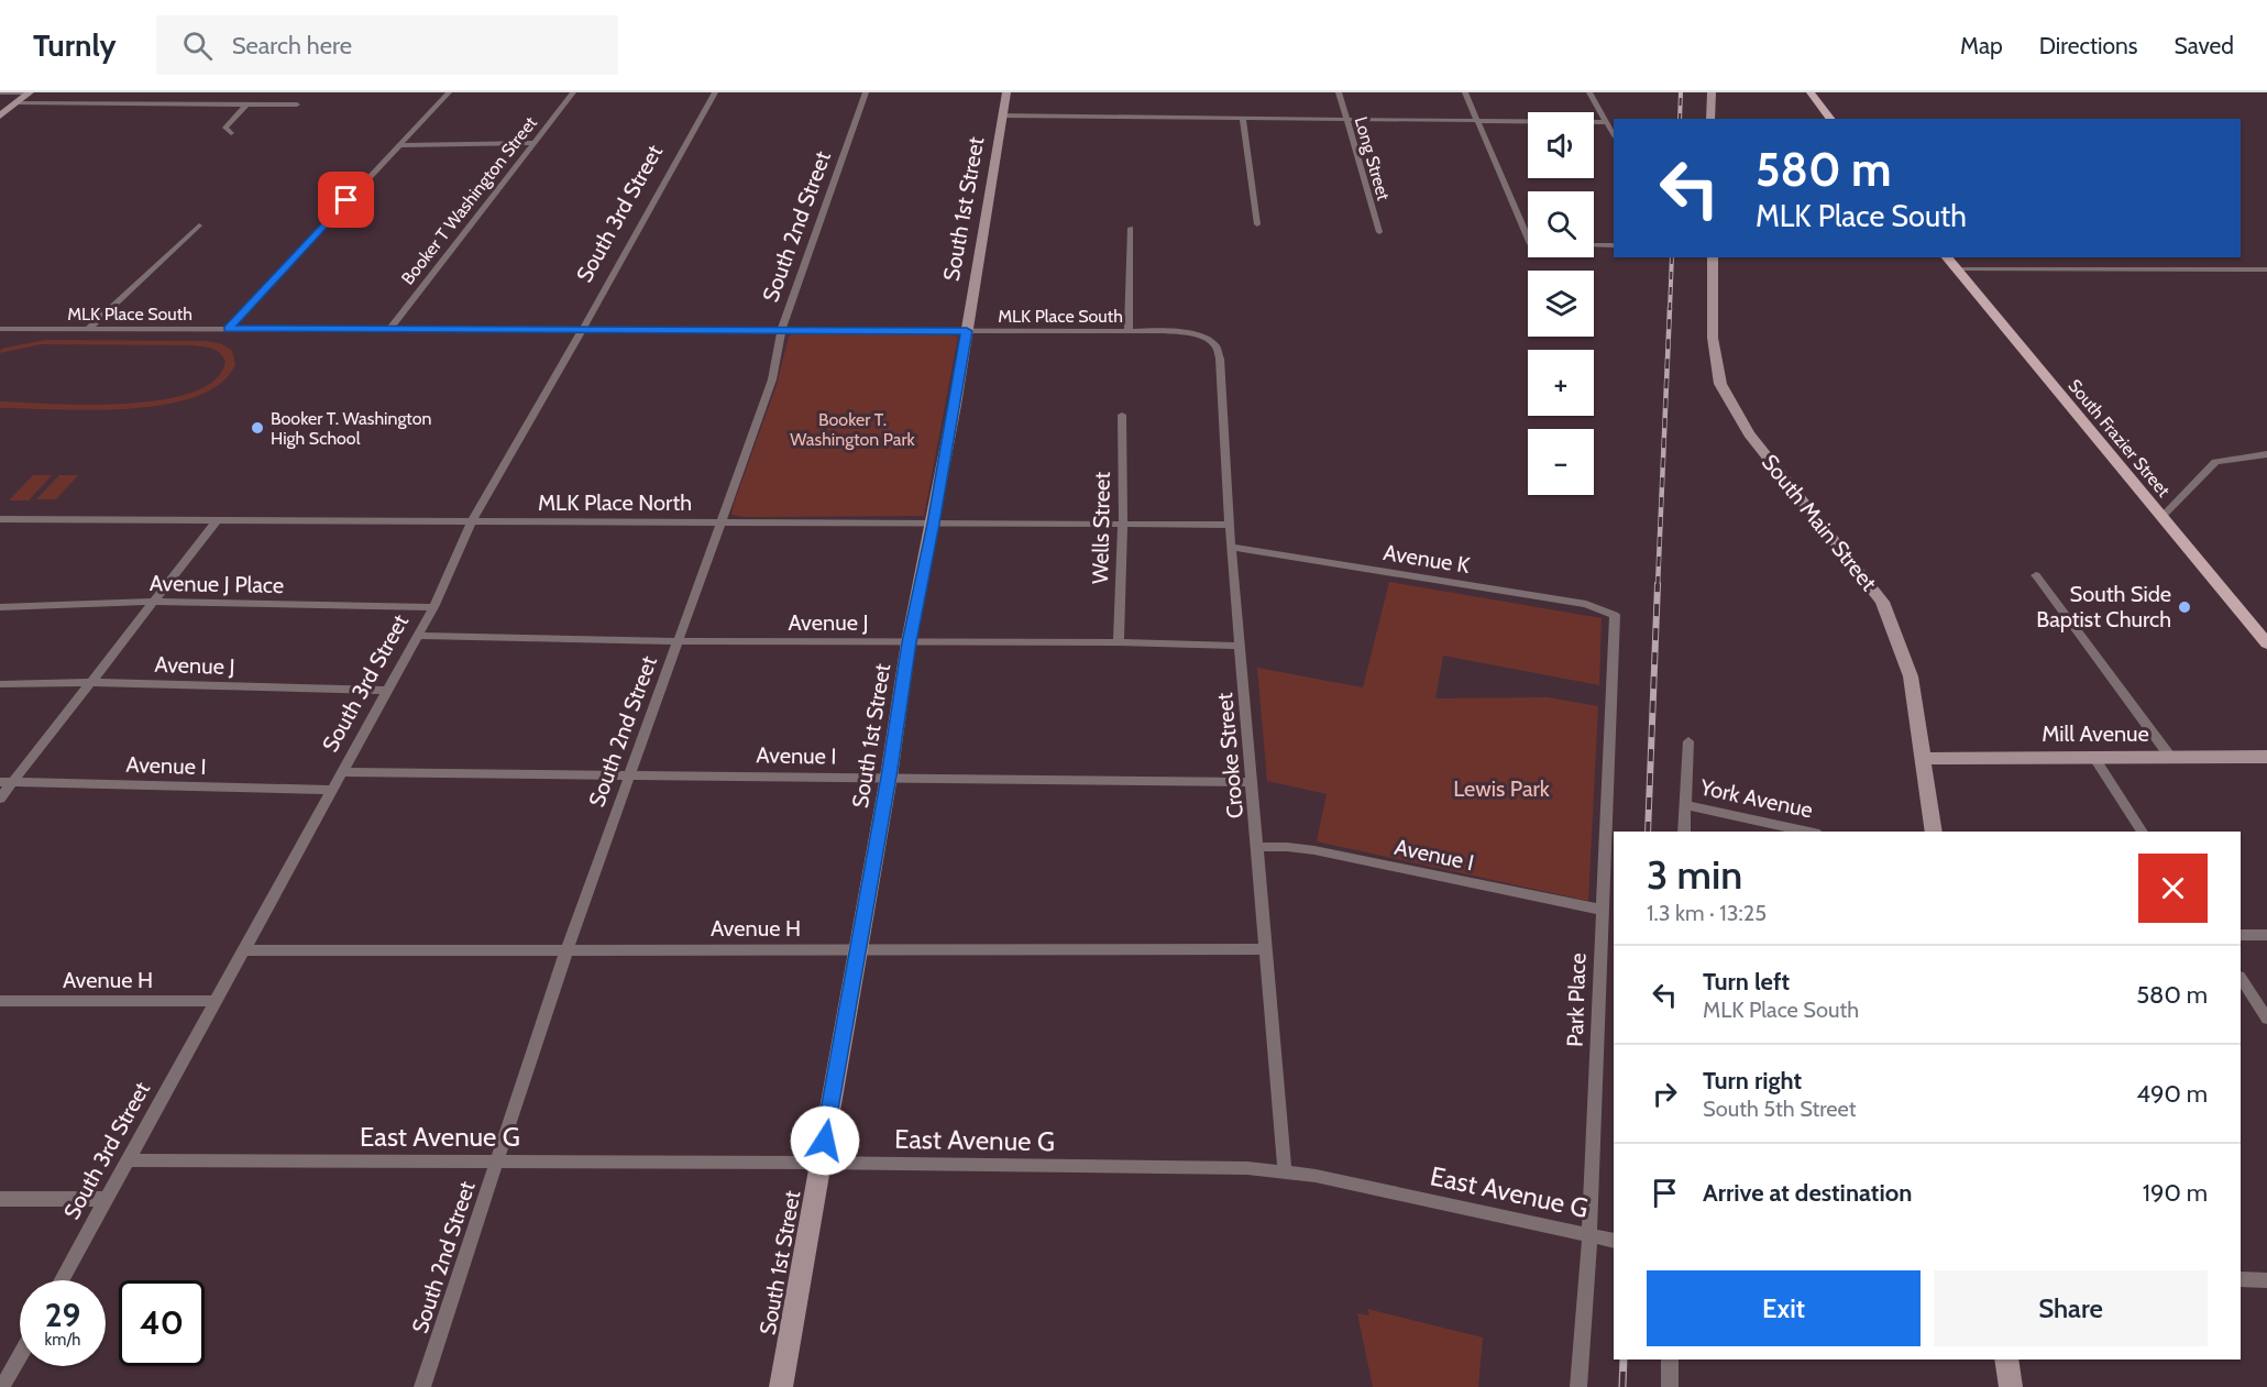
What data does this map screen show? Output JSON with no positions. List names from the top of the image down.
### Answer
{
  "streets": {
    "main road": ["South Frazier Street"],
    "street": [
      "Long Street",
      "Booker T Washington Street",
      "South 1st Street",
      "South 3rd Street",
      "South 2nd Street",
      "MLK Place South",
      "MLK Place North",
      "South Main Street",
      "Wells Street",
      "Avenue K",
      "Avenue J Place",
      "Avenue J",
      "Mill Avenue",
      "Avenue I",
      "Crooke Street",
      "York Avenue",
      "Avenue H",
      "Park Place",
      "East Avenue G"
    ]
  },
  "crossings": [
    ["Booker T Washington Street", "MLK Place South"],
    ["South 1st Street", "MLK Place South"],
    ["South 1st Street", "MLK Place North"],
    ["South 1st Street", "Avenue J"],
    ["South 1st Street", "Avenue I"],
    ["South 1st Street", "Avenue H"],
    ["South 1st Street", "East Avenue G"],
    ["South 3rd Street", "MLK Place South"],
    ["South 3rd Street", "MLK Place North"],
    ["South 3rd Street", "Avenue J Place"],
    ["South 3rd Street", "Avenue J"],
    ["South 3rd Street", "Avenue I"],
    ["South 3rd Street", "Avenue H"],
    ["South 3rd Street", "East Avenue G"],
    ["South 2nd Street", "MLK Place South"],
    ["South 2nd Street", "MLK Place North"],
    ["South 2nd Street", "Avenue J"],
    ["South 2nd Street", "Avenue I"],
    ["South 2nd Street", "Avenue H"],
    ["South 2nd Street", "East Avenue G"],
    ["MLK Place South", "Crooke Street"],
    ["MLK Place North", "Wells Street"],
    ["MLK Place North", "Crooke Street"],
    ["South Main Street", "Mill Avenue"],
    ["Wells Street", "Avenue J"],
    ["Avenue K", "Crooke Street"],
    ["Avenue K", "Park Place"],
    ["Avenue J", "Crooke Street"],
    ["Avenue I", "Crooke Street"],
    ["Avenue I", "Park Place"],
    ["Crooke Street", "Avenue H"],
    ["Crooke Street", "East Avenue G"],
    ["Park Place", "East Avenue G"]
  ],
  "parks": ["Booker T. Washington Park", "Lewis Park"],
  "places": ["Booker T. Washington High School", "South Side Baptist Church"],
  "page": {
    "header": "Turnly",
    "search": "Search here",
    "nav": ["Map", "Directions", "Saved"],
    "map_buttons": ["+", "−"],
    "turn": ["580 m", "MLK Place South"],
    "heading": ["3 min", "1.3 km · 13:25"],
    "list": [
      {
        "name": "Turn left",
        "note": "MLK Place South",
        "value": "580 m"
      },
      {
        "name": "Turn right",
        "note": "South 5th Street",
        "value": "490 m"
      },
      {
        "name": "Arrive at destination",
        "value": "190 m"
      }
    ],
    "buttons": ["Exit", "Share"],
    "speed": "29 km/h",
    "limit": "40"
  }
}
